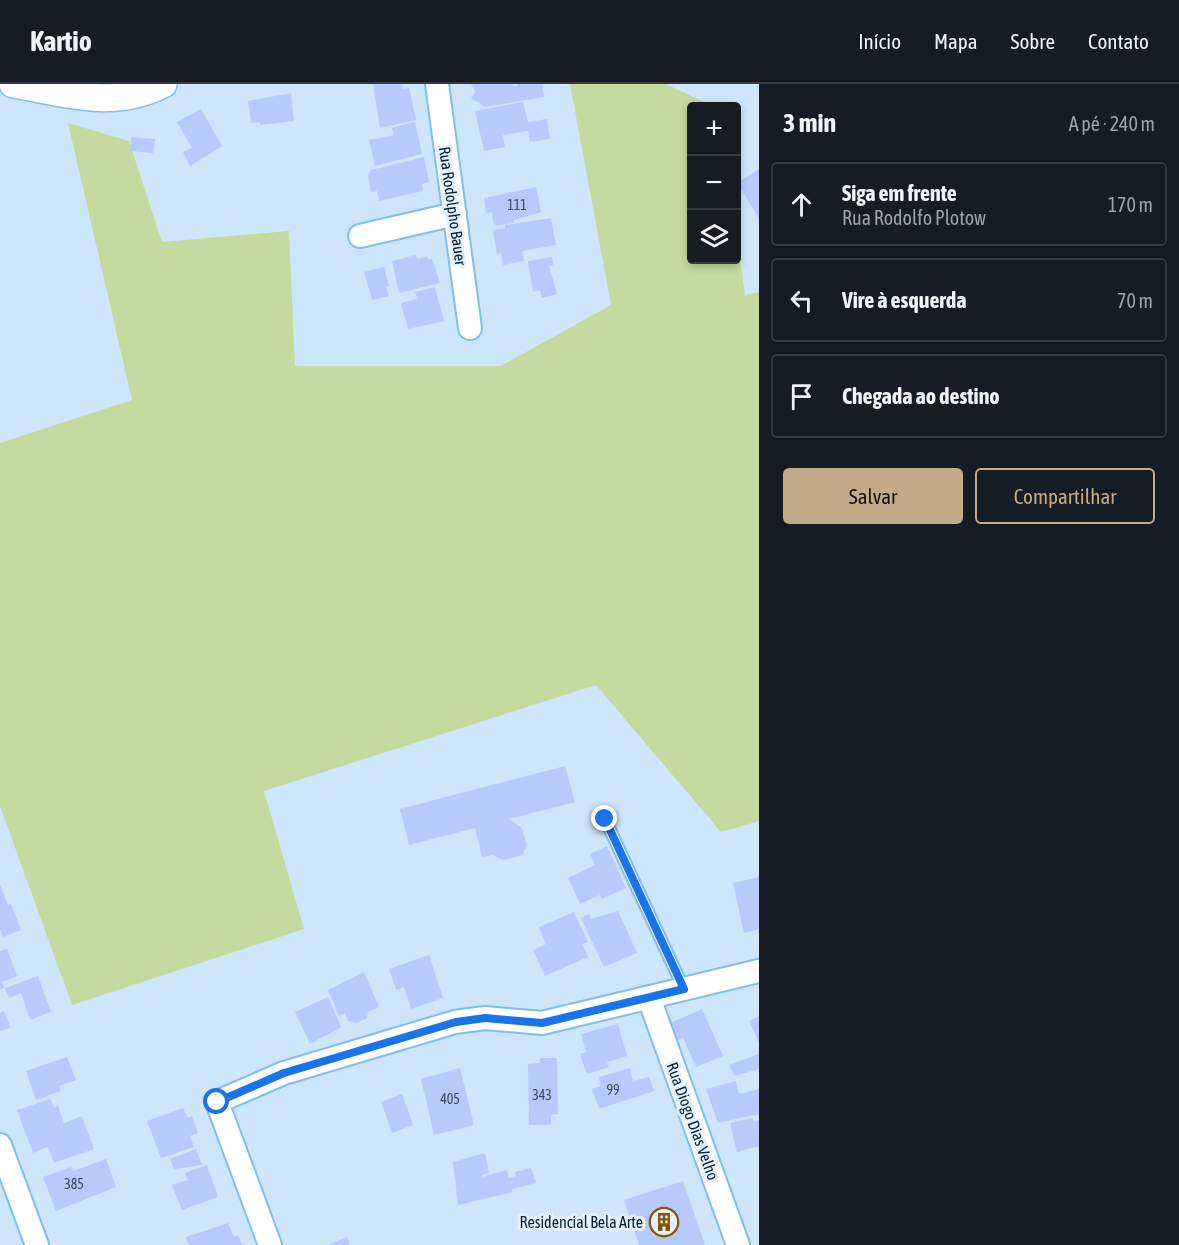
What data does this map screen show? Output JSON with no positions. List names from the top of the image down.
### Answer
{
  "streets": {
    "street": ["Rua Rodolpho Bauer", "Rua Diogo Dias Velho"]
  },
  "places": {
    "building": ["Residencial Bela Arte"]
  },
  "house_numbers": [
    "111",
    "99",
    "343",
    "405",
    "385"
  ],
  "page": {
    "header": "Kartio",
    "nav": [
      "Início",
      "Mapa",
      "Sobre",
      "Contato"
    ],
    "heading": ["3 min", "A pé · 240 m"],
    "map_buttons": ["+", "−"],
    "list": [
      ["Siga em frente", "Rua Rodolfo Plotow", "170 m"],
      ["Vire à esquerda", "70 m"],
      "Chegada ao destino"
    ],
    "buttons": ["Salvar", "Compartilhar"]
  }
}
